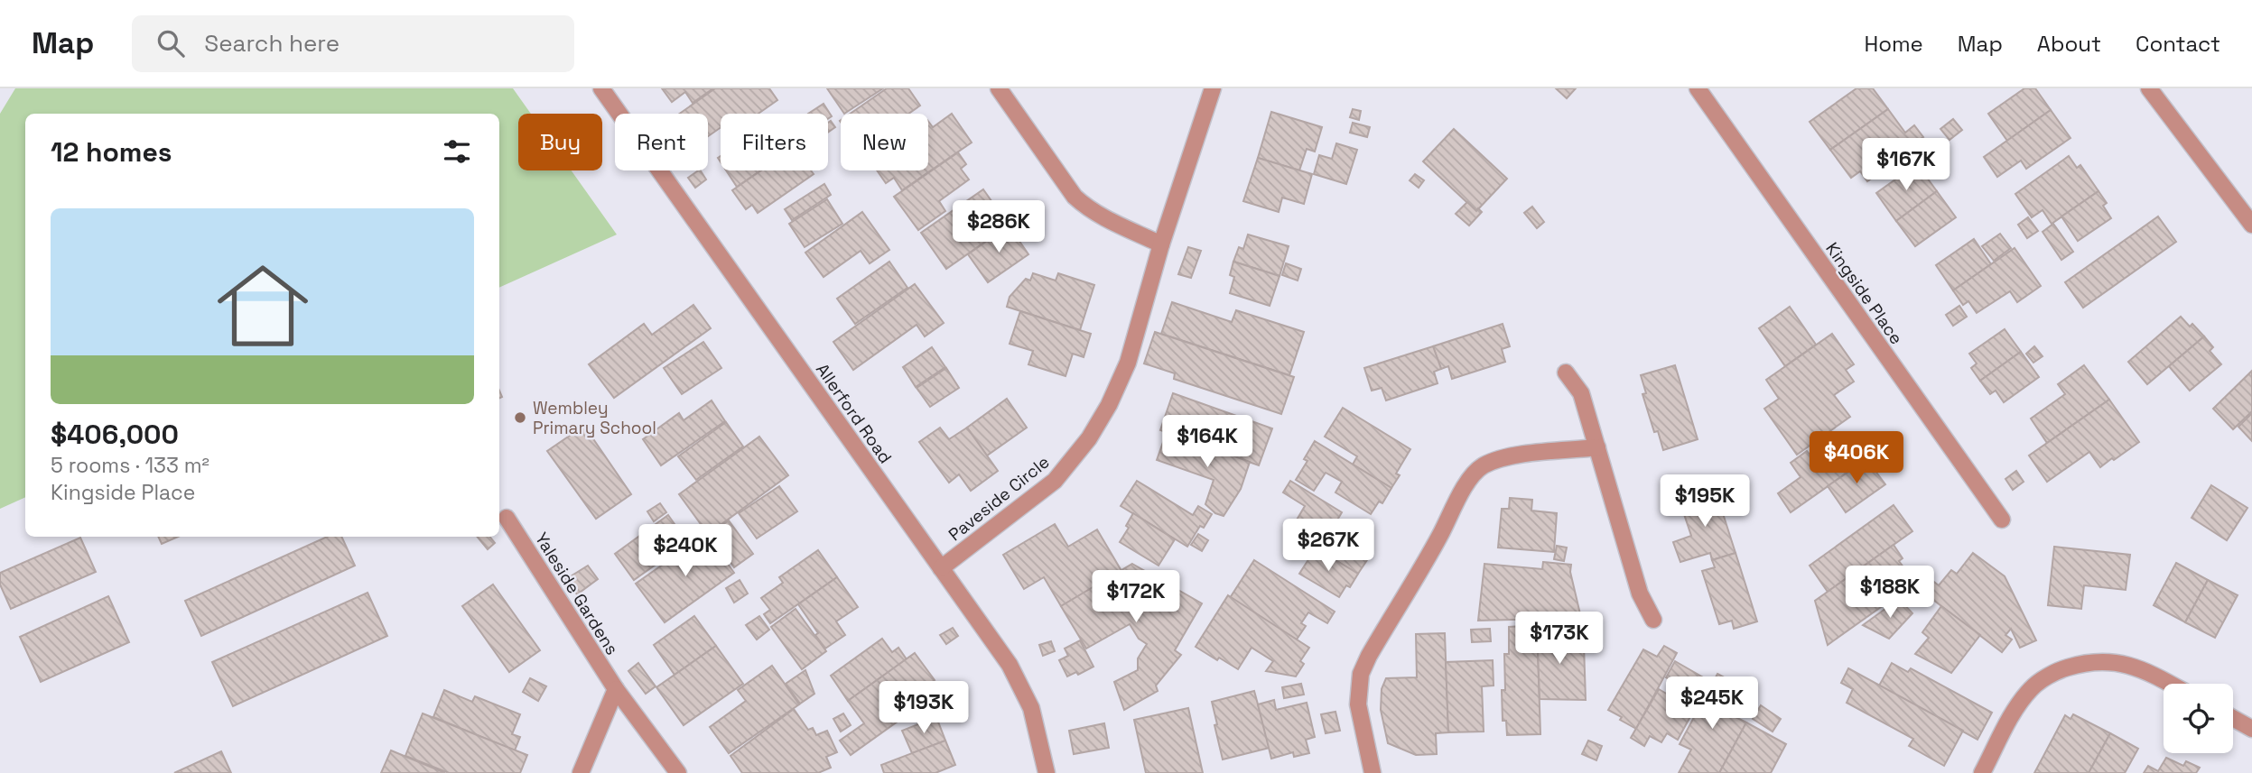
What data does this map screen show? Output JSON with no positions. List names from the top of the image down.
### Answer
{
  "streets": {
    "street": [
      "Kingside Place",
      "Allerford Road",
      "Paveside Circle",
      "Yaleside Gardens"
    ]
  },
  "crossings": [
    ["Allerford Road", "Paveside Circle"]
  ],
  "places": ["Wembley Primary School"],
  "page": {
    "header": "Map",
    "search": "Search here",
    "nav": [
      "Home",
      "Map",
      "About",
      "Contact"
    ],
    "chip": [
      "Buy",
      "Rent",
      "Filters",
      "New"
    ],
    "heading": "12 homes",
    "price": [
      "$167K",
      "$286K",
      "$164K",
      "$406K",
      "$195K",
      "$267K",
      "$240K",
      "$188K",
      "$172K",
      "$173K",
      "$245K",
      "$193K"
    ],
    "list": [
      {
        "name": "$406,000",
        "note": "5 rooms · 133 m² · Kingside Place"
      }
    ]
  }
}
